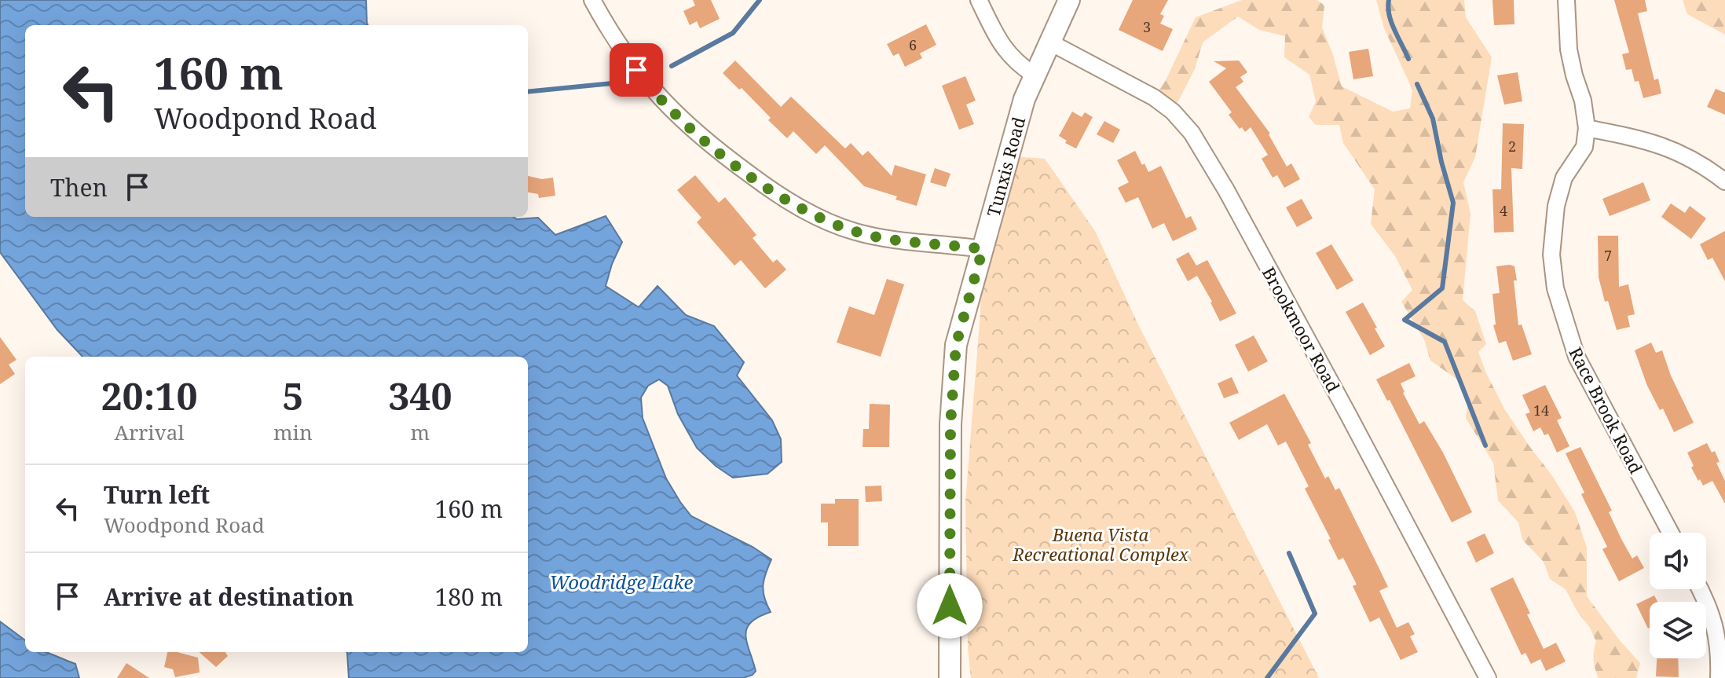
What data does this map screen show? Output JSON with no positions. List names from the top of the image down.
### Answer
{
  "streets": {
    "street": ["Tunxis Road", "Brookmoor Road", "Race Brook Road"]
  },
  "crossings": [
    ["Tunxis Road", "Brookmoor Road"]
  ],
  "water": ["Woodridge Lake"],
  "parks": ["Buena Vista Recreational Complex"],
  "house_numbers": [
    "3",
    "6",
    "2",
    "4",
    "7",
    "14"
  ],
  "page": {
    "turn": ["160 m", "Woodpond Road"],
    "then": "Then",
    "eta": [
      "20:10",
      "Arrival",
      "5",
      "min",
      "340",
      "m"
    ],
    "list": [
      {
        "name": "Turn left",
        "note": "Woodpond Road",
        "value": "160 m"
      },
      {
        "name": "Arrive at destination",
        "value": "180 m"
      }
    ]
  }
}
